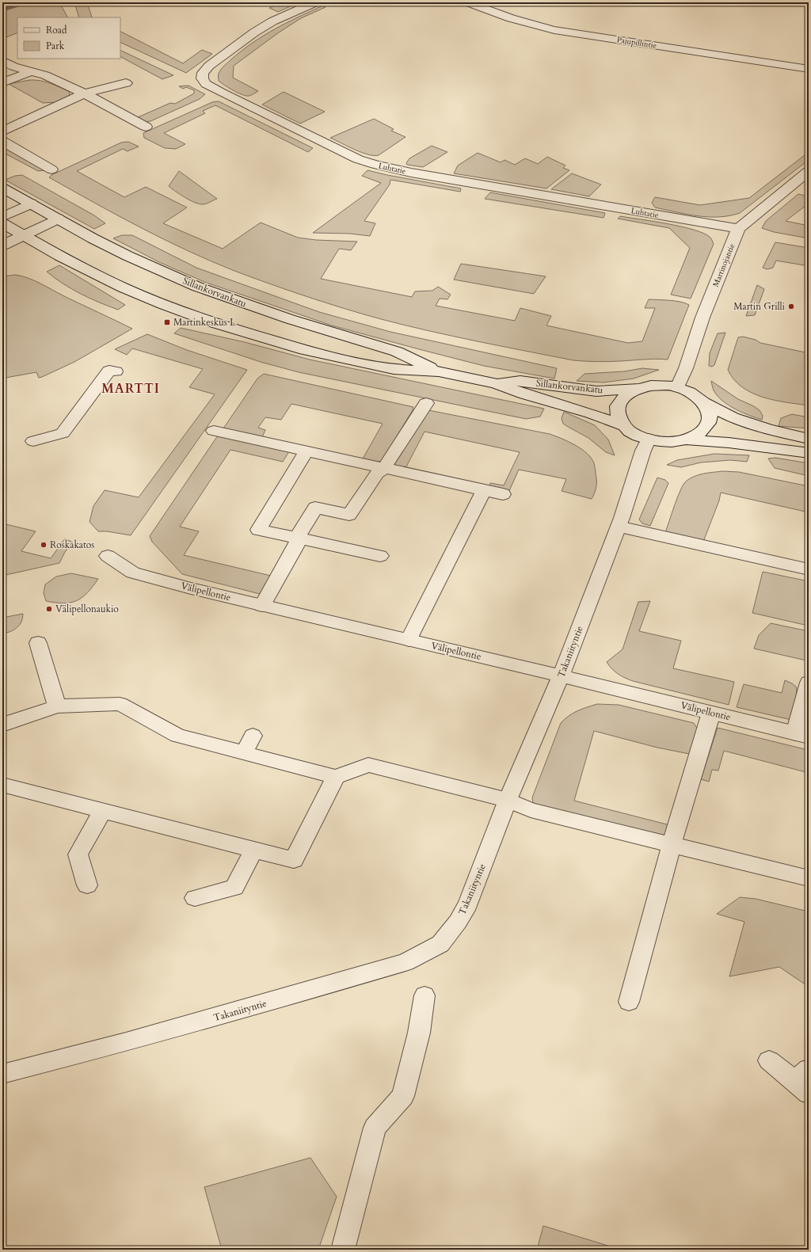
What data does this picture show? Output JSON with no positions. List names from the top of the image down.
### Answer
{
  "streets": {
    "street": [
      "Pajupillintie",
      "Luhtatie",
      "Martinojantie",
      "Sillankorvankatu",
      "Välipellontie",
      "Takaniityntie"
    ]
  },
  "crossings": [
    ["Luhtatie", "Martinojantie"],
    ["Martinojantie", "Sillankorvankatu"],
    ["Martinojantie", "Takaniityntie"],
    ["Sillankorvankatu", "Takaniityntie"],
    ["Välipellontie", "Takaniityntie"]
  ],
  "districts": ["MARTTI"],
  "places": {
    "other": ["Martin Grilli", "Roskakatos", "Välipellonaukio"],
    "transit": ["Martinkeskus L"]
  },
  "legend": ["Road", "Park"]
}
